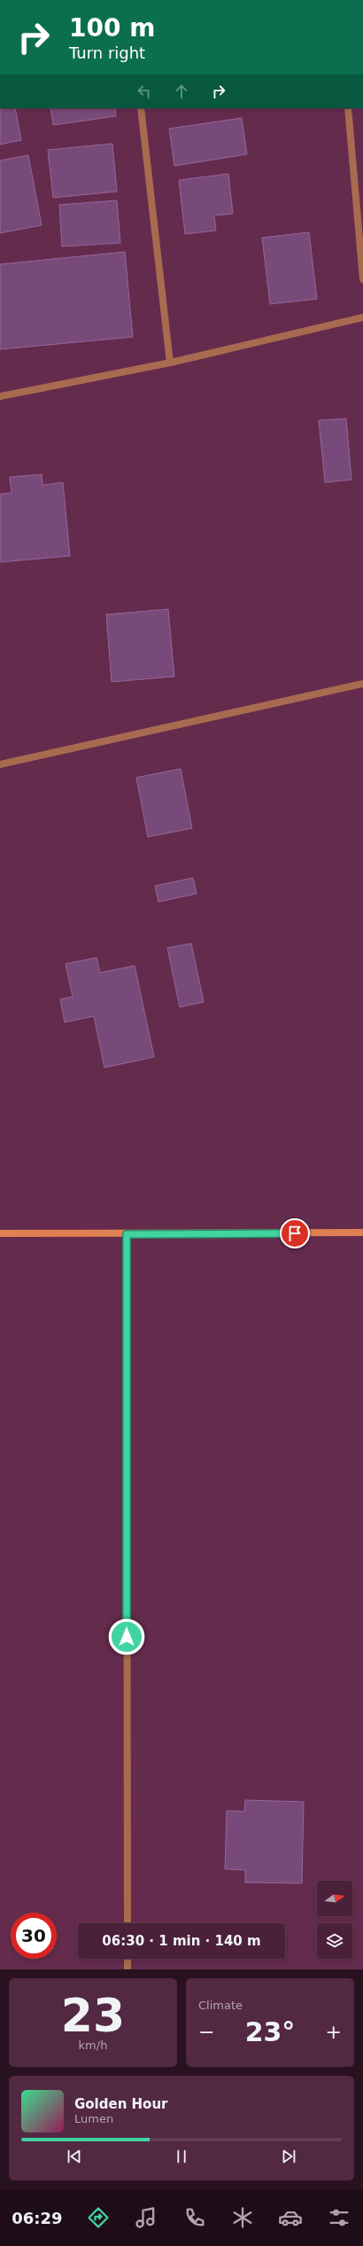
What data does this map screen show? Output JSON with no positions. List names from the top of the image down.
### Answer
{
  "north": "right",
  "page": {
    "turn": ["100 m", "Turn right"],
    "limit": "30",
    "trip": "06:30 · 1 min · 140 m",
    "tile": [
      ["23", "km/h"],
      "Climate"
    ],
    "heat": ["−", "23°", "+"],
    "song": ["Golden Hour", "Lumen"],
    "tabs": "06:29"
  }
}
